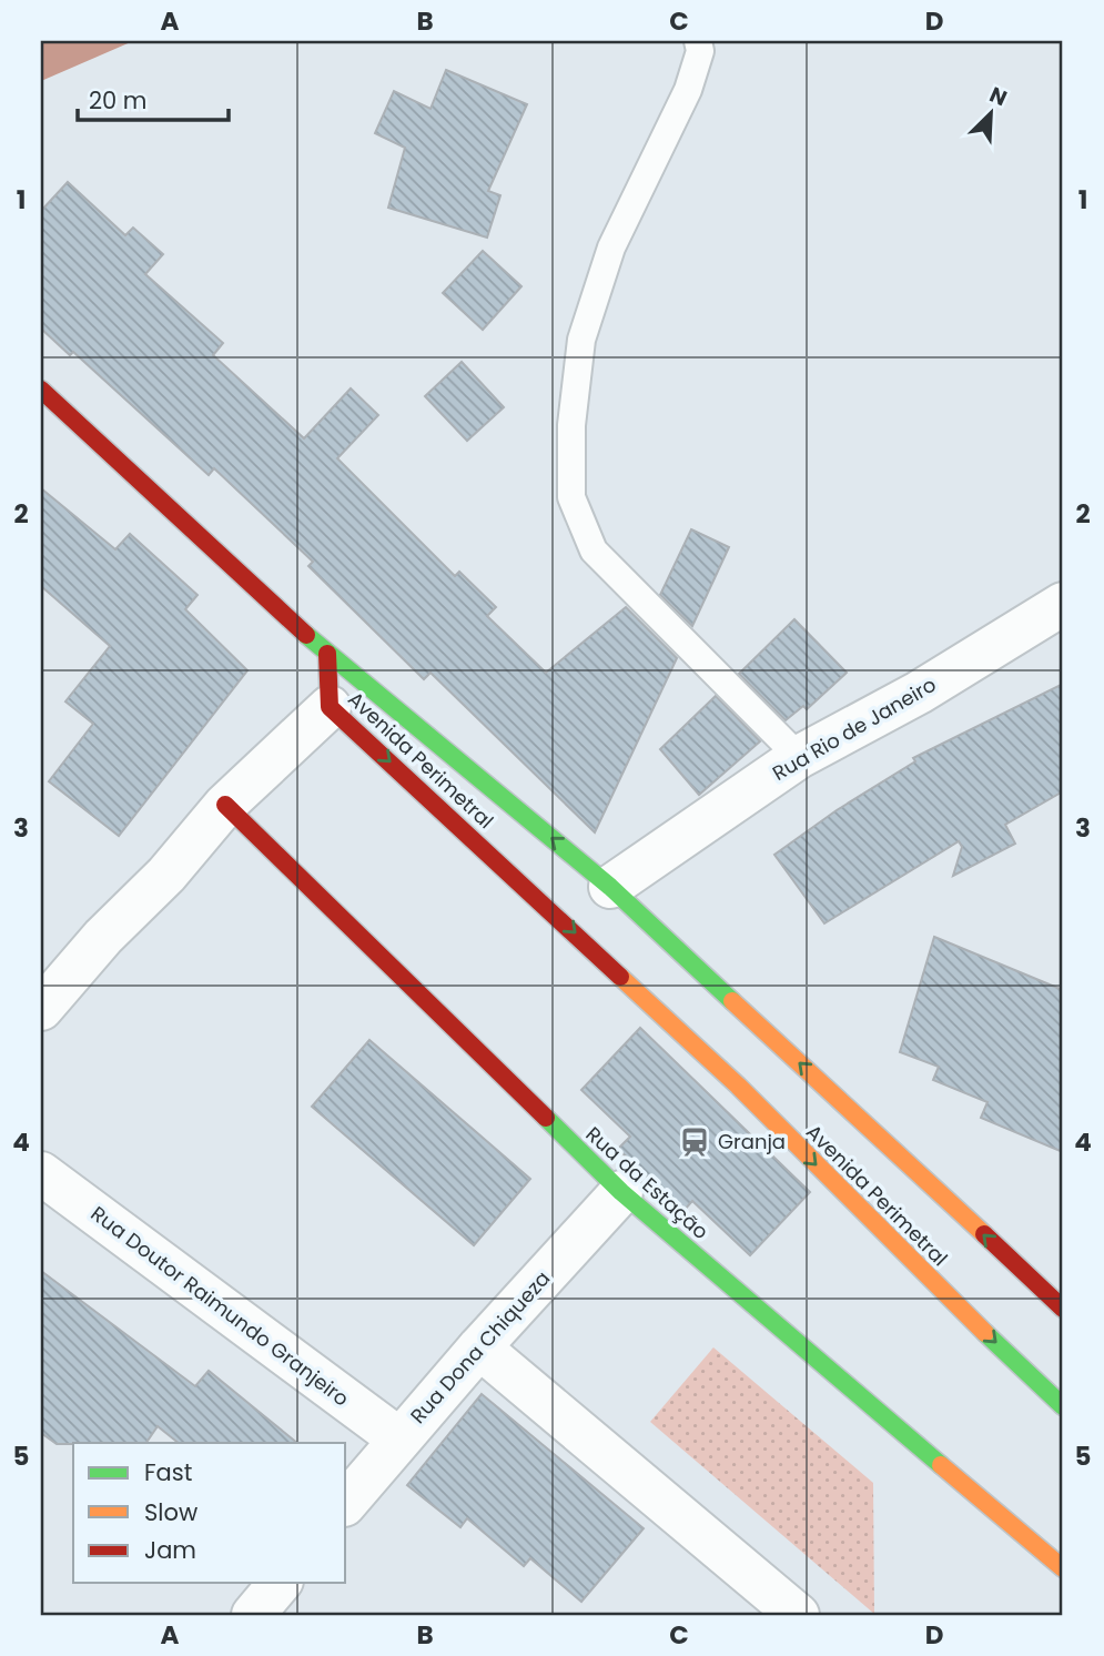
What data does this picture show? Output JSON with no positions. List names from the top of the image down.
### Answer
{
  "streets": {
    "street": [
      "Rua Rio de Janeiro",
      "Avenida Perimetral",
      "Rua da Estação",
      "Rua Doutor Raimundo Granjeiro",
      "Rua Dona Chiqueza"
    ]
  },
  "crossings": [
    ["Rua Rio de Janeiro", "Avenida Perimetral"],
    ["Rua da Estação", "Rua Dona Chiqueza"],
    ["Rua Doutor Raimundo Granjeiro", "Rua Dona Chiqueza"]
  ],
  "places": {
    "station": ["Granja"]
  },
  "legend": ["Fast", "Slow", "Jam"],
  "scale_bar": "20 m",
  "north": "top right",
  "grid": {
    "columns": [
      "A",
      "B",
      "C",
      "D"
    ],
    "rows": [
      "1",
      "2",
      "3",
      "4",
      "5"
    ]
  }
}
